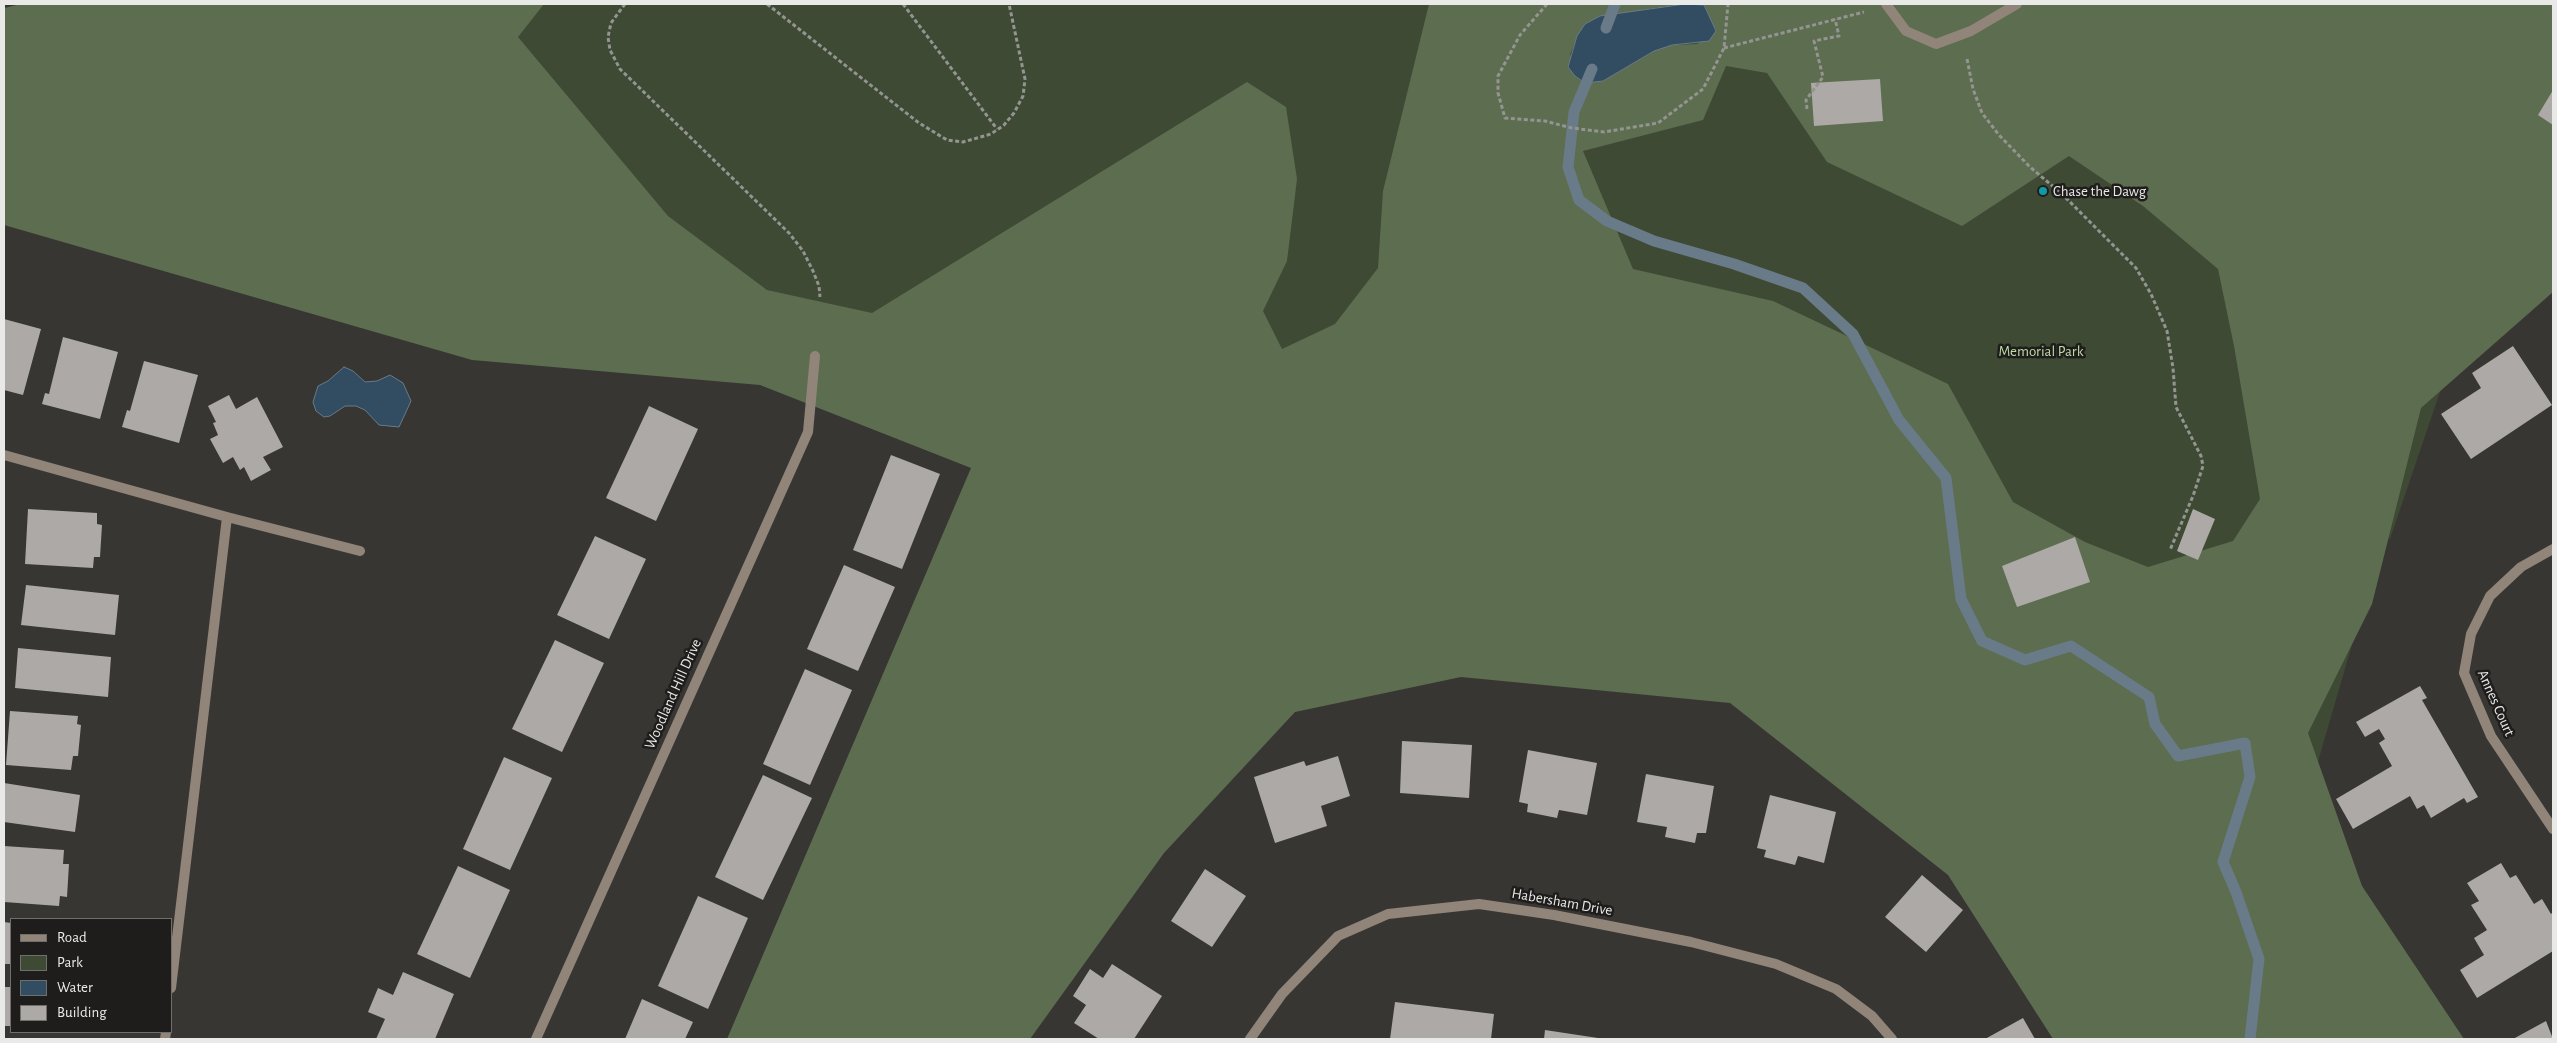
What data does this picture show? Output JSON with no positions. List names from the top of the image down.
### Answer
{
  "streets": {
    "street": ["Woodland Hill Drive", "Annes Court", "Habersham Drive"]
  },
  "parks": ["Memorial Park"],
  "places": ["Chase the Dawg"],
  "legend": [
    "Road",
    "Park",
    "Water",
    "Building"
  ]
}
